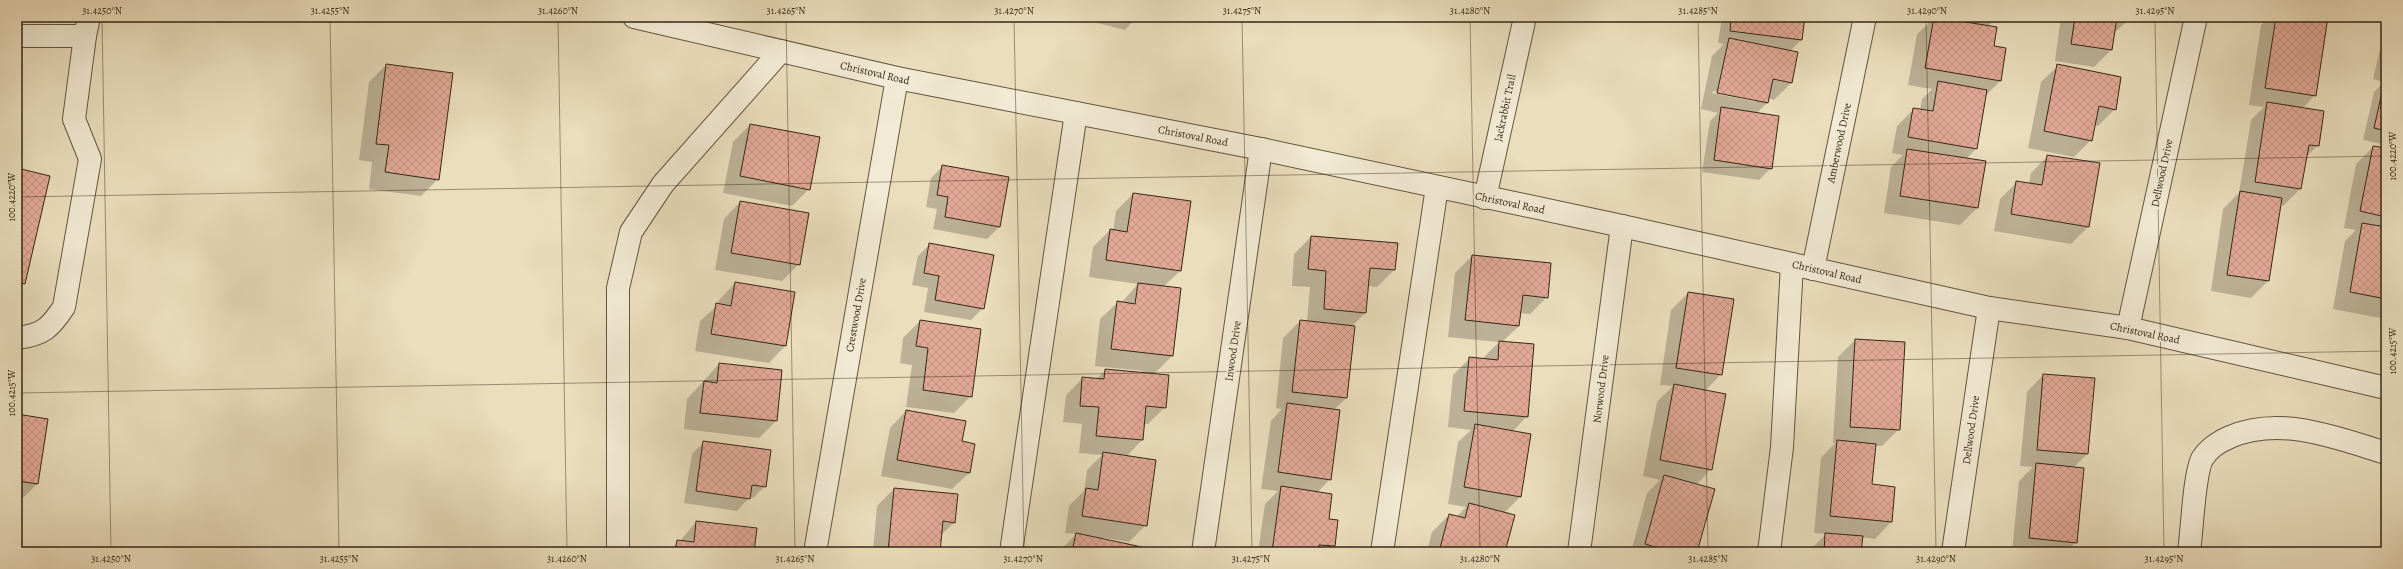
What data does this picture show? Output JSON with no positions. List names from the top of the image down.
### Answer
{
  "streets": {
    "street": [
      "Christoval Road",
      "Jackrabbit Trail",
      "Amberwood Drive",
      "Dellwood Drive",
      "Crestwood Drive",
      "Inwood Drive",
      "Norwood Drive"
    ]
  },
  "crossings": [
    ["Christoval Road", "Jackrabbit Trail"],
    ["Christoval Road", "Amberwood Drive"],
    ["Christoval Road", "Dellwood Drive"],
    ["Christoval Road", "Crestwood Drive"],
    ["Christoval Road", "Inwood Drive"],
    ["Christoval Road", "Norwood Drive"]
  ],
  "coordinates": [
    "31.4250°N",
    "31.4255°N",
    "31.4260°N",
    "31.4265°N",
    "31.4270°N",
    "31.4275°N",
    "31.4280°N",
    "31.4285°N",
    "31.4290°N",
    "31.4295°N",
    "100.4220°W",
    "100.4215°W"
  ]
}
